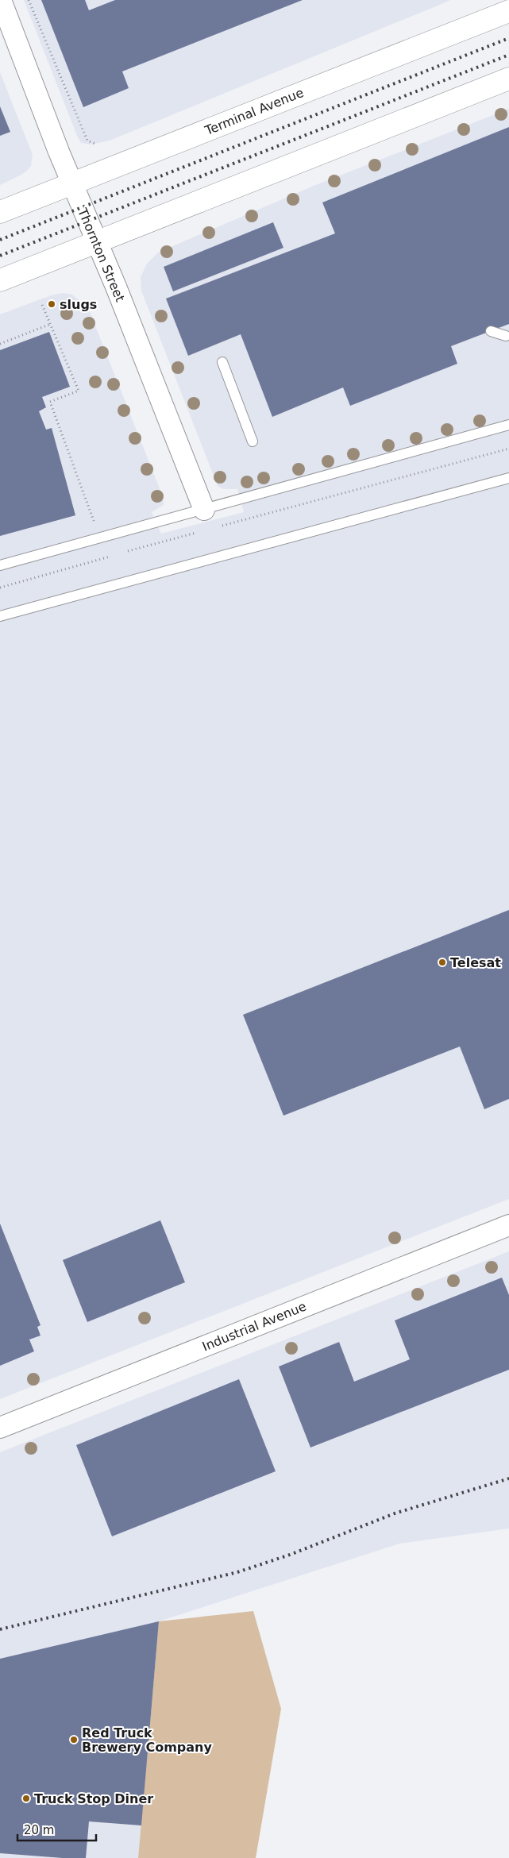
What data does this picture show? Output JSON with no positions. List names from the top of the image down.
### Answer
{
  "streets": {
    "main road": ["Terminal Avenue"],
    "street": ["Thornton Street", "Industrial Avenue"]
  },
  "crossings": [
    ["Terminal Avenue", "Thornton Street"]
  ],
  "places": [
    "slugs",
    "Telesat",
    "Red Truck Brewery Company",
    "Truck Stop Diner"
  ],
  "scale_bar": "20 m"
}
